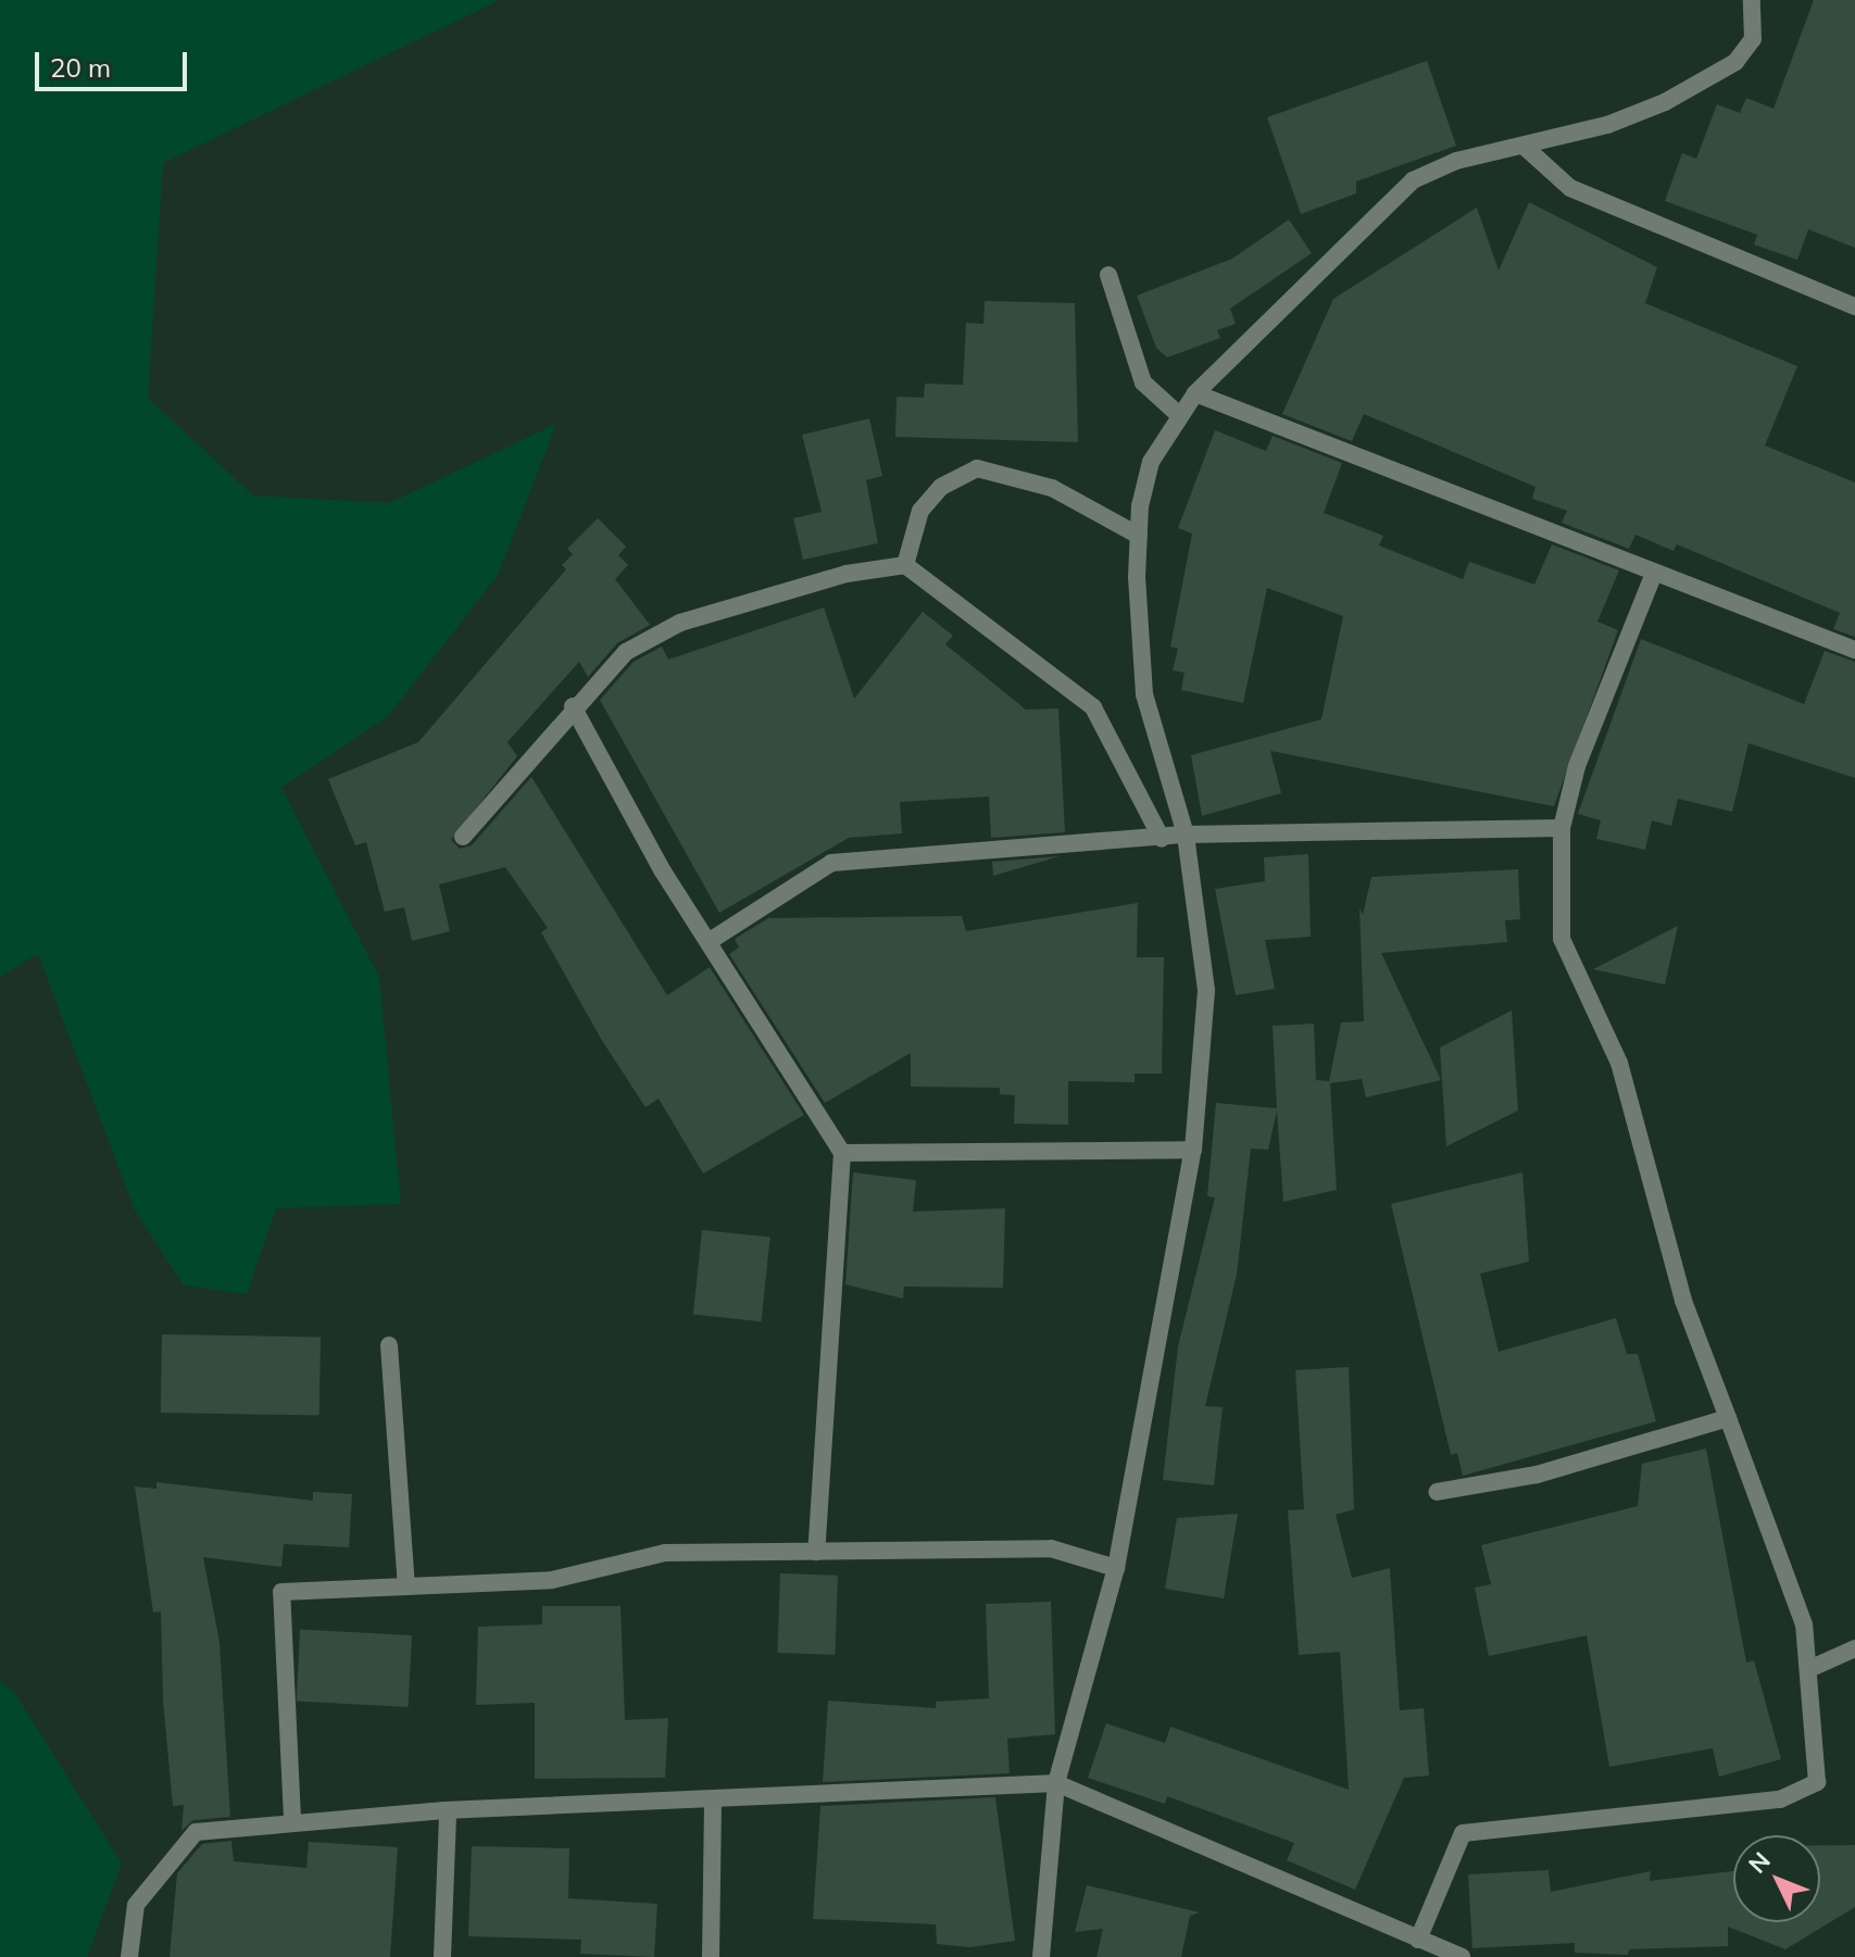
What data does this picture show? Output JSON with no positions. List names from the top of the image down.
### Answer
{
  "scale_bar": "20 m",
  "north": "top left"
}
